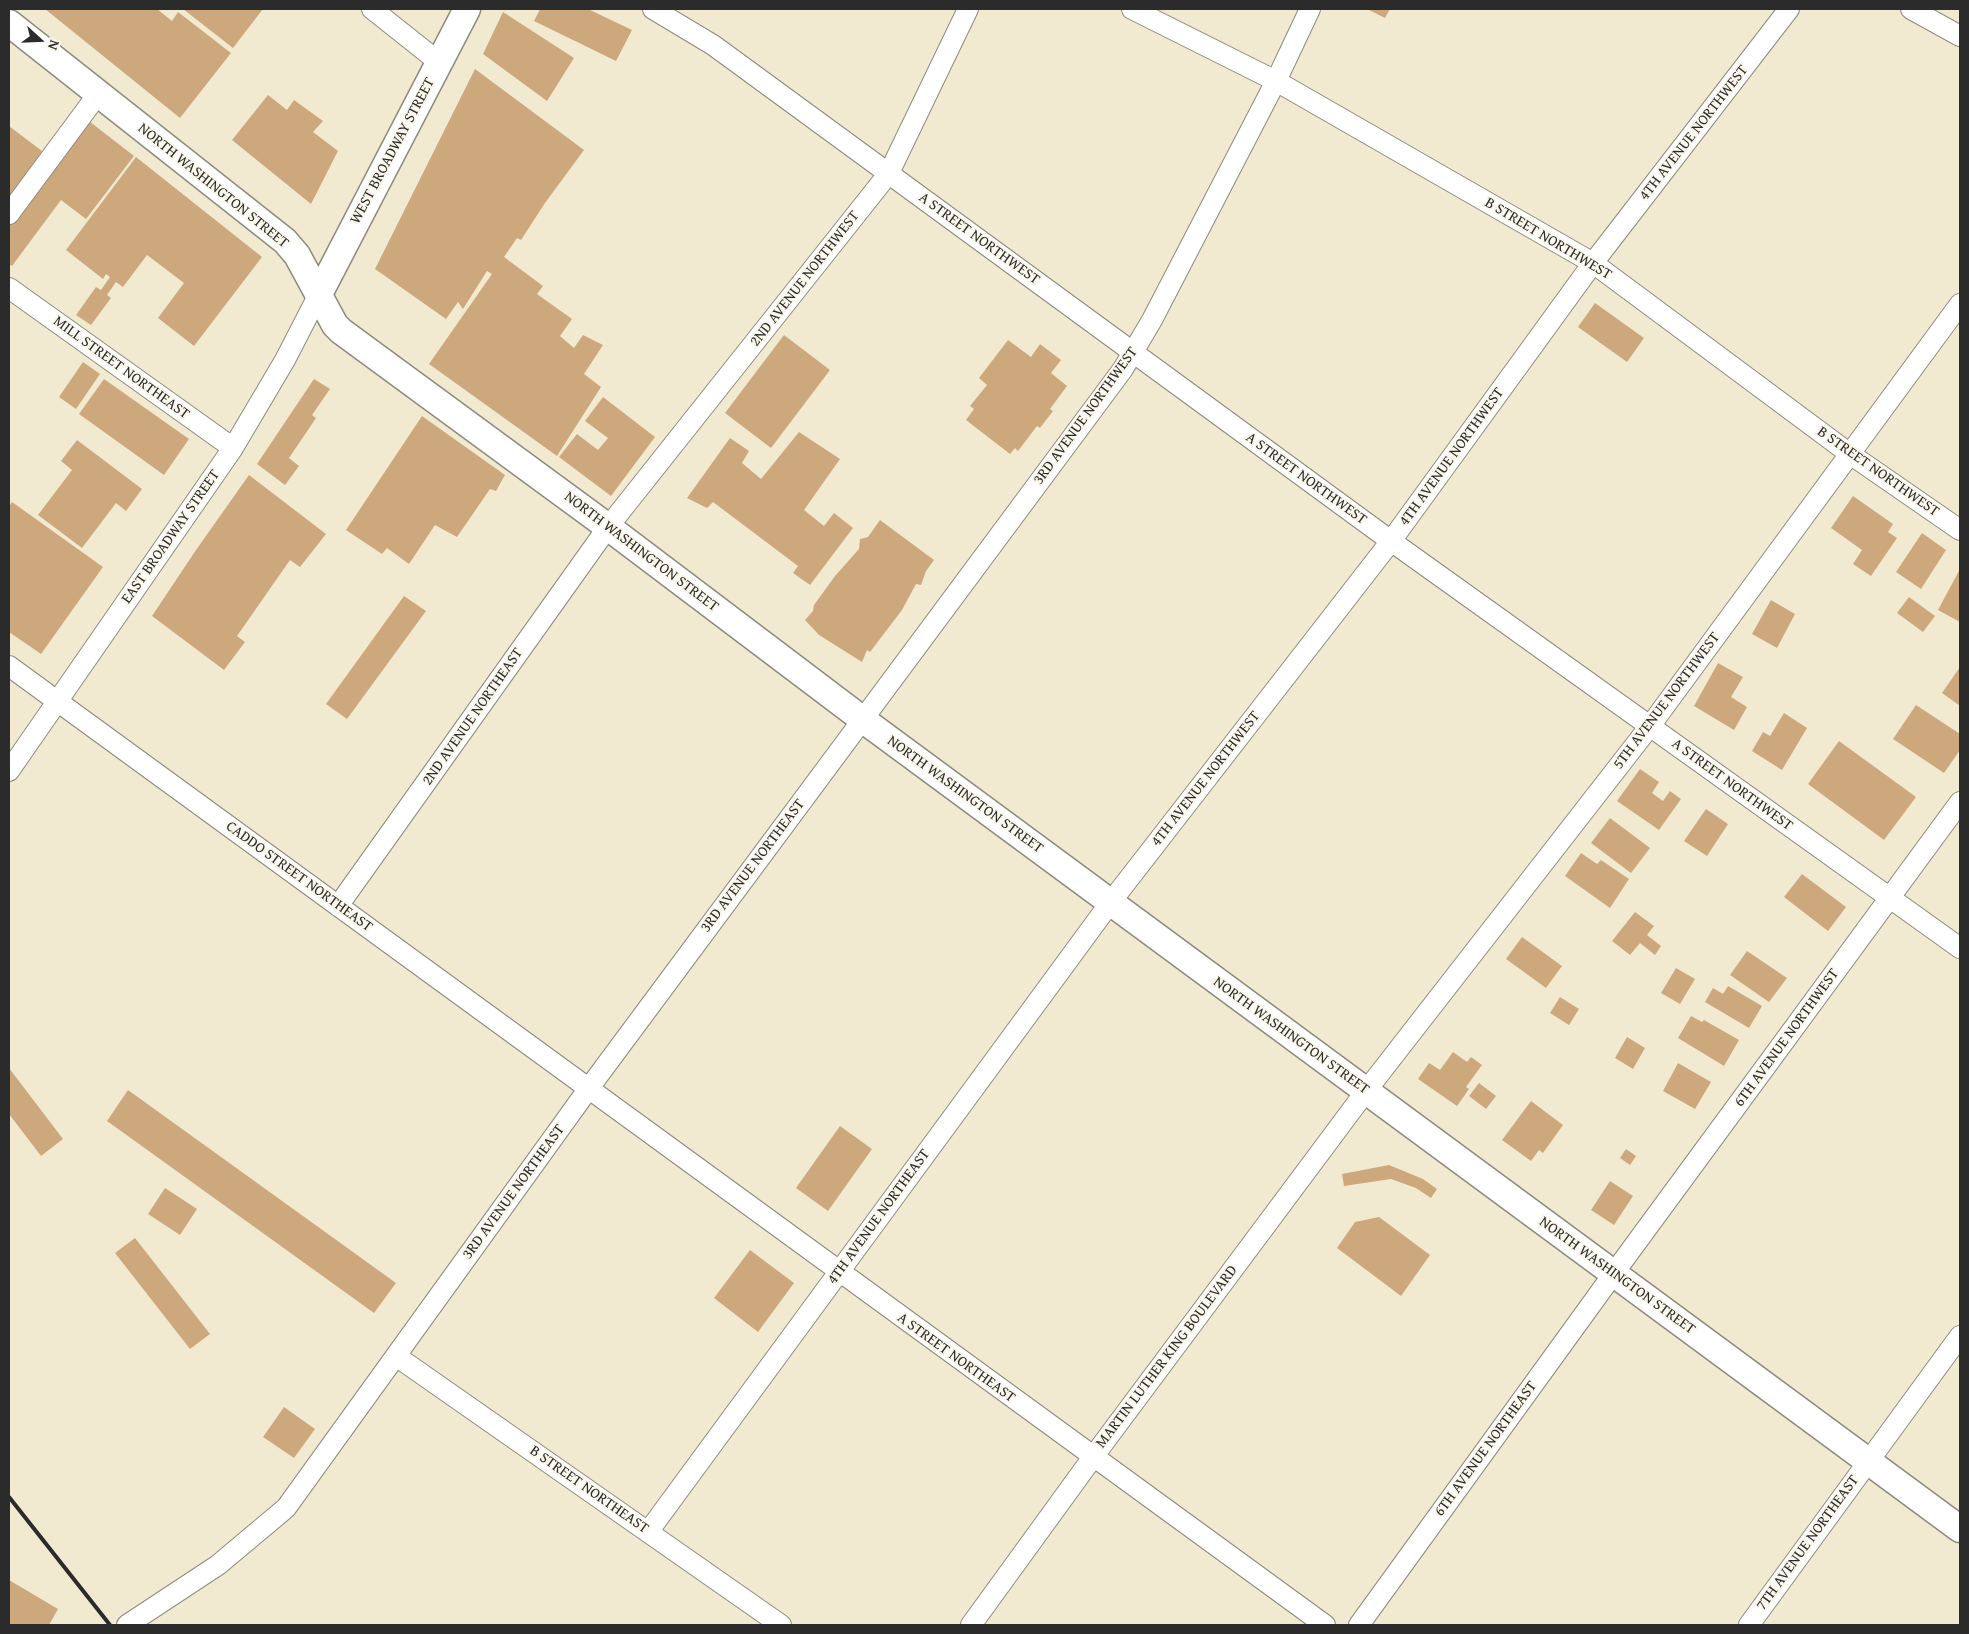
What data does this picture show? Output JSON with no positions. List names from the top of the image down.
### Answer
{
  "streets": {
    "main road": ["WEST BROADWAY STREET", "NORTH WASHINGTON STREET"],
    "street": [
      "4TH AVENUE NORTHWEST",
      "A STREET NORTHWEST",
      "B STREET NORTHWEST",
      "2ND AVENUE NORTHWEST",
      "MILL STREET NORTHEAST",
      "3RD AVENUE NORTHWEST",
      "EAST BROADWAY STREET",
      "5TH AVENUE NORTHWEST",
      "2ND AVENUE NORTHEAST",
      "3RD AVENUE NORTHEAST",
      "CADDO STREET NORTHEAST",
      "6TH AVENUE NORTHWEST",
      "4TH AVENUE NORTHEAST",
      "MARTIN LUTHER KING BOULEVARD",
      "A STREET NORTHEAST",
      "6TH AVENUE NORTHEAST",
      "B STREET NORTHEAST",
      "7TH AVENUE NORTHEAST"
    ]
  },
  "crossings": [
    ["4TH AVENUE NORTHWEST", "NORTH WASHINGTON STREET"],
    ["4TH AVENUE NORTHWEST", "A STREET NORTHWEST"],
    ["4TH AVENUE NORTHWEST", "B STREET NORTHWEST"],
    ["4TH AVENUE NORTHWEST", "4TH AVENUE NORTHEAST"],
    ["WEST BROADWAY STREET", "NORTH WASHINGTON STREET"],
    ["WEST BROADWAY STREET", "EAST BROADWAY STREET"],
    ["NORTH WASHINGTON STREET", "2ND AVENUE NORTHWEST"],
    ["NORTH WASHINGTON STREET", "3RD AVENUE NORTHWEST"],
    ["NORTH WASHINGTON STREET", "EAST BROADWAY STREET"],
    ["NORTH WASHINGTON STREET", "5TH AVENUE NORTHWEST"],
    ["NORTH WASHINGTON STREET", "2ND AVENUE NORTHEAST"],
    ["NORTH WASHINGTON STREET", "3RD AVENUE NORTHEAST"],
    ["NORTH WASHINGTON STREET", "6TH AVENUE NORTHWEST"],
    ["NORTH WASHINGTON STREET", "4TH AVENUE NORTHEAST"],
    ["NORTH WASHINGTON STREET", "MARTIN LUTHER KING BOULEVARD"],
    ["NORTH WASHINGTON STREET", "6TH AVENUE NORTHEAST"],
    ["NORTH WASHINGTON STREET", "7TH AVENUE NORTHEAST"],
    ["A STREET NORTHWEST", "2ND AVENUE NORTHWEST"],
    ["A STREET NORTHWEST", "3RD AVENUE NORTHWEST"],
    ["A STREET NORTHWEST", "5TH AVENUE NORTHWEST"],
    ["A STREET NORTHWEST", "6TH AVENUE NORTHWEST"],
    ["B STREET NORTHWEST", "3RD AVENUE NORTHWEST"],
    ["B STREET NORTHWEST", "5TH AVENUE NORTHWEST"],
    ["2ND AVENUE NORTHWEST", "2ND AVENUE NORTHEAST"],
    ["MILL STREET NORTHEAST", "EAST BROADWAY STREET"],
    ["3RD AVENUE NORTHWEST", "3RD AVENUE NORTHEAST"],
    ["EAST BROADWAY STREET", "CADDO STREET NORTHEAST"],
    ["5TH AVENUE NORTHWEST", "MARTIN LUTHER KING BOULEVARD"],
    ["2ND AVENUE NORTHEAST", "CADDO STREET NORTHEAST"],
    ["3RD AVENUE NORTHEAST", "CADDO STREET NORTHEAST"],
    ["3RD AVENUE NORTHEAST", "A STREET NORTHEAST"],
    ["3RD AVENUE NORTHEAST", "B STREET NORTHEAST"],
    ["CADDO STREET NORTHEAST", "A STREET NORTHEAST"],
    ["6TH AVENUE NORTHWEST", "6TH AVENUE NORTHEAST"],
    ["4TH AVENUE NORTHEAST", "A STREET NORTHEAST"],
    ["4TH AVENUE NORTHEAST", "B STREET NORTHEAST"],
    ["MARTIN LUTHER KING BOULEVARD", "A STREET NORTHEAST"]
  ],
  "north": "right"
}
